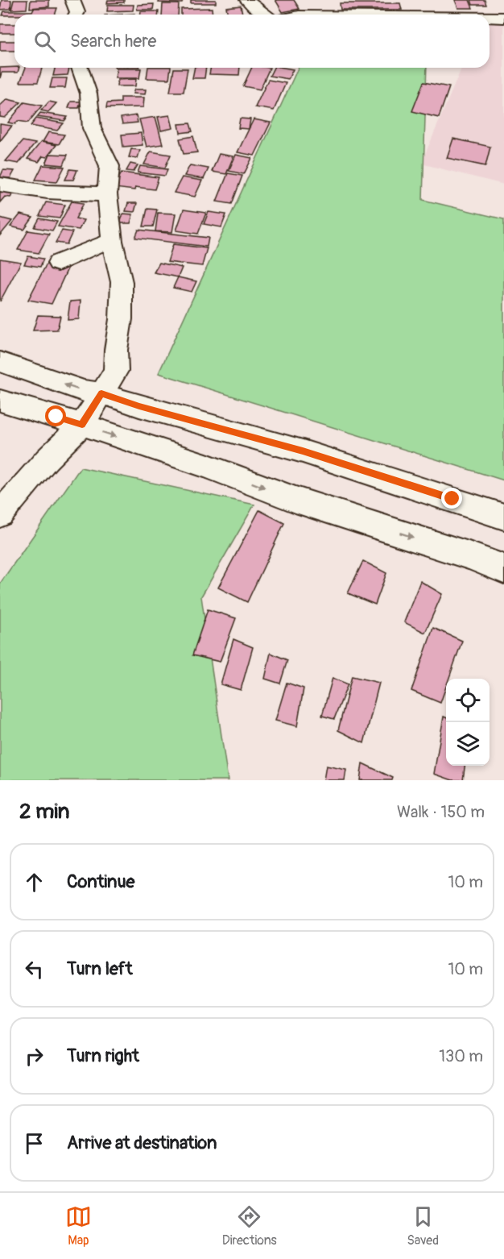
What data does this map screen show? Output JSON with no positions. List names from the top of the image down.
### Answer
{
  "page": {
    "search": "Search here",
    "heading": ["2 min", "Walk · 150 m"],
    "list": [
      ["Continue", "10 m"],
      ["Turn left", "10 m"],
      ["Turn right", "130 m"],
      "Arrive at destination"
    ],
    "nav": ["Map", "Directions", "Saved"]
  }
}
